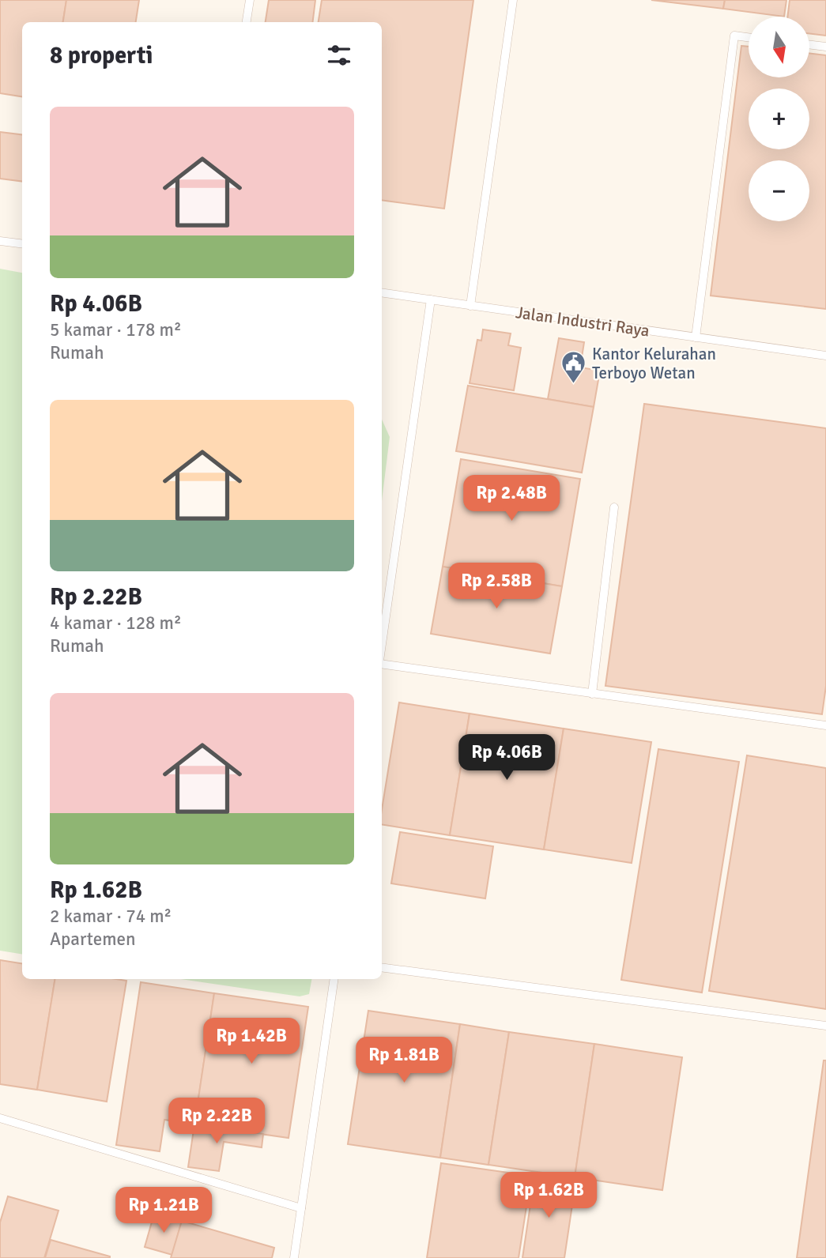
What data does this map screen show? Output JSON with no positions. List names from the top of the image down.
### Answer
{
  "streets": {
    "lane": ["Jalan Industri Raya"]
  },
  "places": {
    "public building": ["Kantor Kelurahan Terboyo Wetan"]
  },
  "north": "bottom",
  "page": {
    "map_buttons": ["+", "−"],
    "heading": "8 properti",
    "list": [
      {
        "name": "Rp 4.06B",
        "note": "5 kamar · 178 m² · Rumah"
      },
      {
        "name": "Rp 2.22B",
        "note": "4 kamar · 128 m² · Rumah"
      },
      {
        "name": "Rp 1.62B",
        "note": "2 kamar · 74 m² · Apartemen"
      }
    ],
    "price": [
      "Rp 2.48B",
      "Rp 2.58B",
      "Rp 4.06B",
      "Rp 1.42B",
      "Rp 1.81B",
      "Rp 2.22B",
      "Rp 1.62B",
      "Rp 1.21B"
    ]
  }
}
